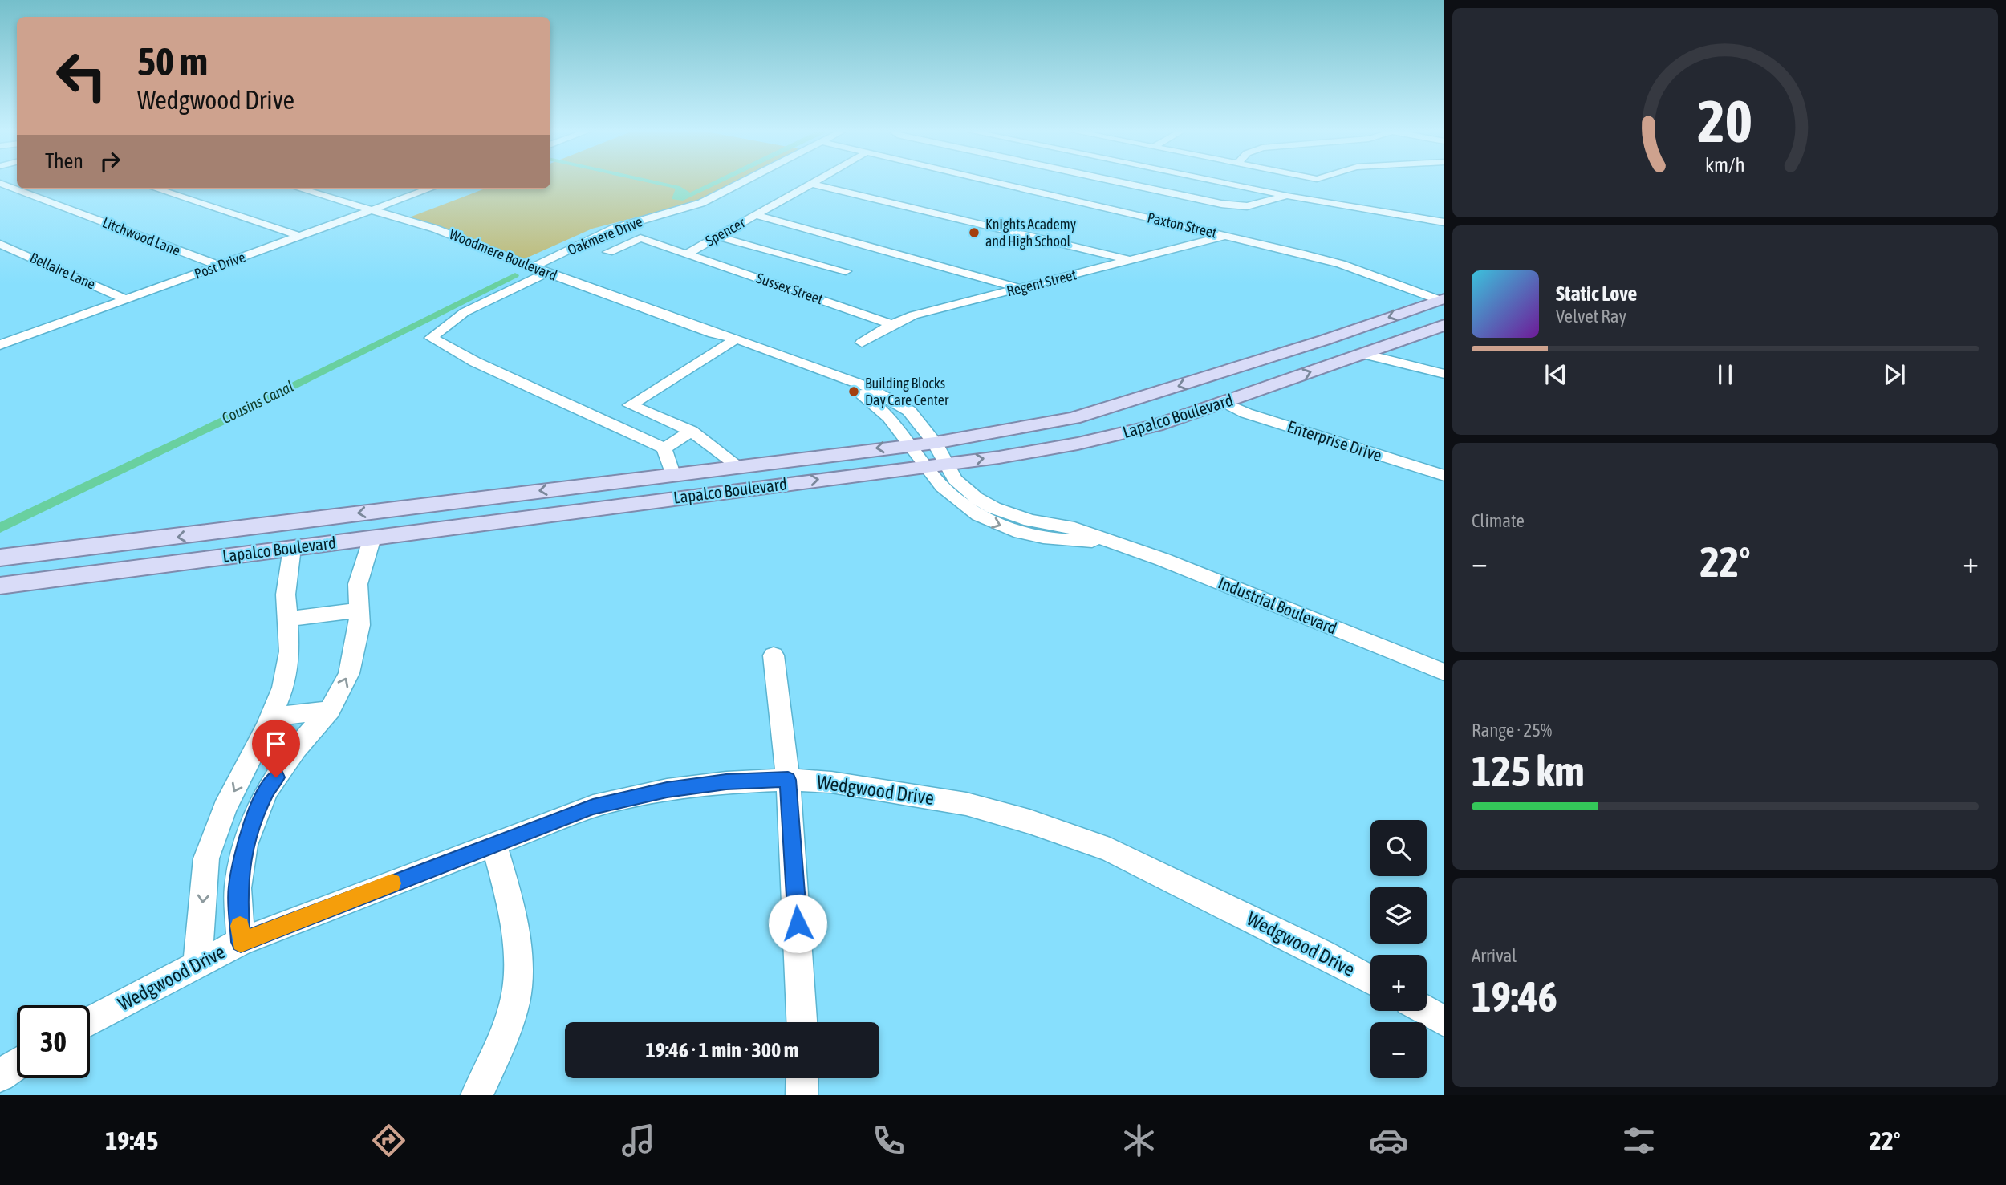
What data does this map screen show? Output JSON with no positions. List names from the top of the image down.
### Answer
{
  "streets": {
    "main road": ["Lapalco Boulevard"],
    "street": [
      "Paxton Street",
      "Spencer",
      "Oakmere Drive",
      "Litchwood Lane",
      "Woodmere Boulevard",
      "Post Drive",
      "Bellaire Lane",
      "Regent Street",
      "Sussex Street",
      "Enterprise Drive",
      "Industrial Boulevard",
      "Wedgwood Drive"
    ]
  },
  "crossings": [
    ["Paxton Street", "Regent Street"],
    ["Paxton Street", "Lapalco Boulevard"],
    ["Spencer", "Sussex Street"],
    ["Oakmere Drive", "Woodmere Boulevard"],
    ["Litchwood Lane", "Post Drive"],
    ["Woodmere Boulevard", "Post Drive"],
    ["Woodmere Boulevard", "Lapalco Boulevard"],
    ["Woodmere Boulevard", "Industrial Boulevard"],
    ["Post Drive", "Bellaire Lane"],
    ["Regent Street", "Sussex Street"],
    ["Lapalco Boulevard", "Enterprise Drive"],
    ["Lapalco Boulevard", "Industrial Boulevard"]
  ],
  "water": ["Cousins Canal"],
  "places": ["Knights Academy and High School", "Building Blocks Day Care Center"],
  "page": {
    "turn": ["50 m", "Wedgwood Drive"],
    "then": "Then",
    "song": ["Static Love", "Velvet Ray"],
    "tile": [
      "Climate",
      ["Range · 25%", "125 km"],
      ["Arrival", "19:46"]
    ],
    "heat": ["−", "22°", "+"],
    "map_buttons": ["+", "−"],
    "limit": "30",
    "trip": "19:46 · 1 min · 300 m",
    "tabs": ["19:45", "22°"],
    "gauge": ["20", "km/h"]
  }
}
